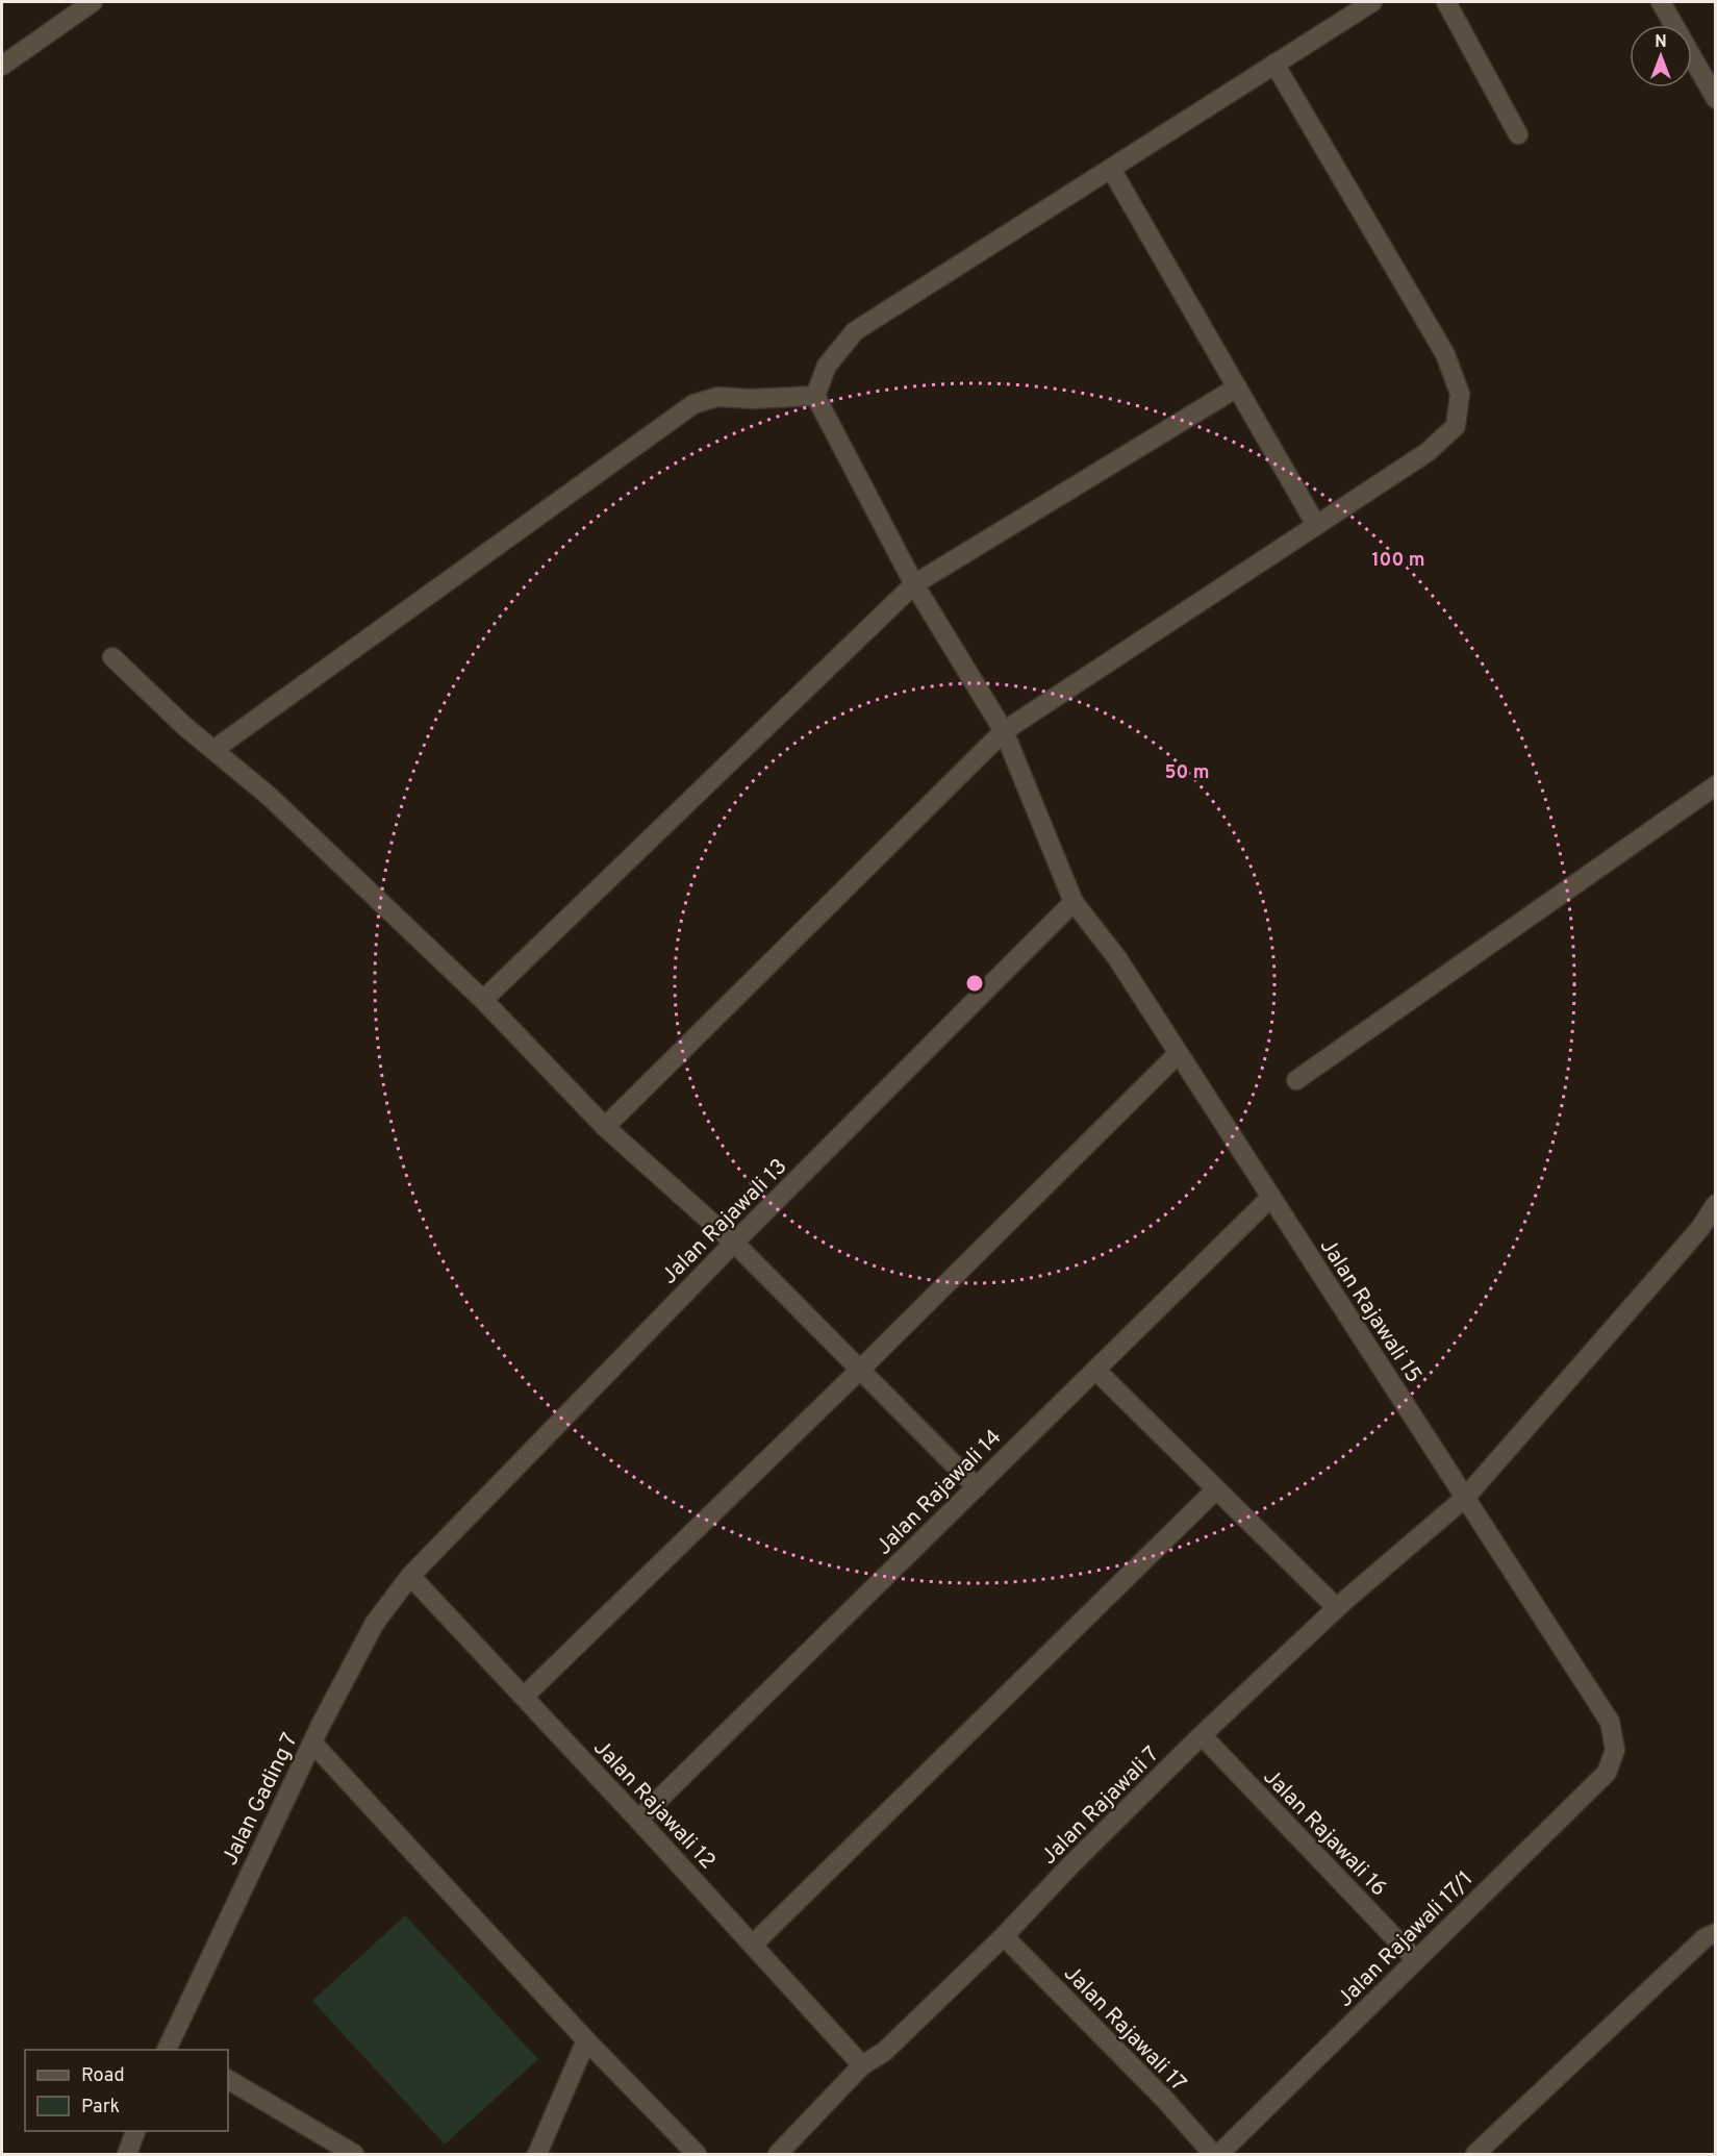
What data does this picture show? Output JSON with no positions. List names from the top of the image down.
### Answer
{
  "streets": {
    "street": [
      "Jalan Rajawali 13",
      "Jalan Rajawali 15",
      "Jalan Rajawali 14",
      "Jalan Gading 7",
      "Jalan Rajawali 12",
      "Jalan Rajawali 7",
      "Jalan Rajawali 16",
      "Jalan Rajawali 17/1",
      "Jalan Rajawali 17"
    ]
  },
  "crossings": [
    ["Jalan Rajawali 13", "Jalan Rajawali 15"],
    ["Jalan Rajawali 13", "Jalan Gading 7"],
    ["Jalan Rajawali 13", "Jalan Rajawali 12"],
    ["Jalan Rajawali 15", "Jalan Rajawali 14"],
    ["Jalan Rajawali 15", "Jalan Rajawali 7"],
    ["Jalan Rajawali 15", "Jalan Rajawali 17/1"],
    ["Jalan Rajawali 14", "Jalan Rajawali 12"],
    ["Jalan Gading 7", "Jalan Rajawali 12"],
    ["Jalan Rajawali 12", "Jalan Rajawali 7"],
    ["Jalan Rajawali 7", "Jalan Rajawali 16"],
    ["Jalan Rajawali 7", "Jalan Rajawali 17"],
    ["Jalan Rajawali 16", "Jalan Rajawali 17/1"]
  ],
  "legend": ["Road", "Park"],
  "north": "top",
  "rings": ["100 m", "50 m"]
}
